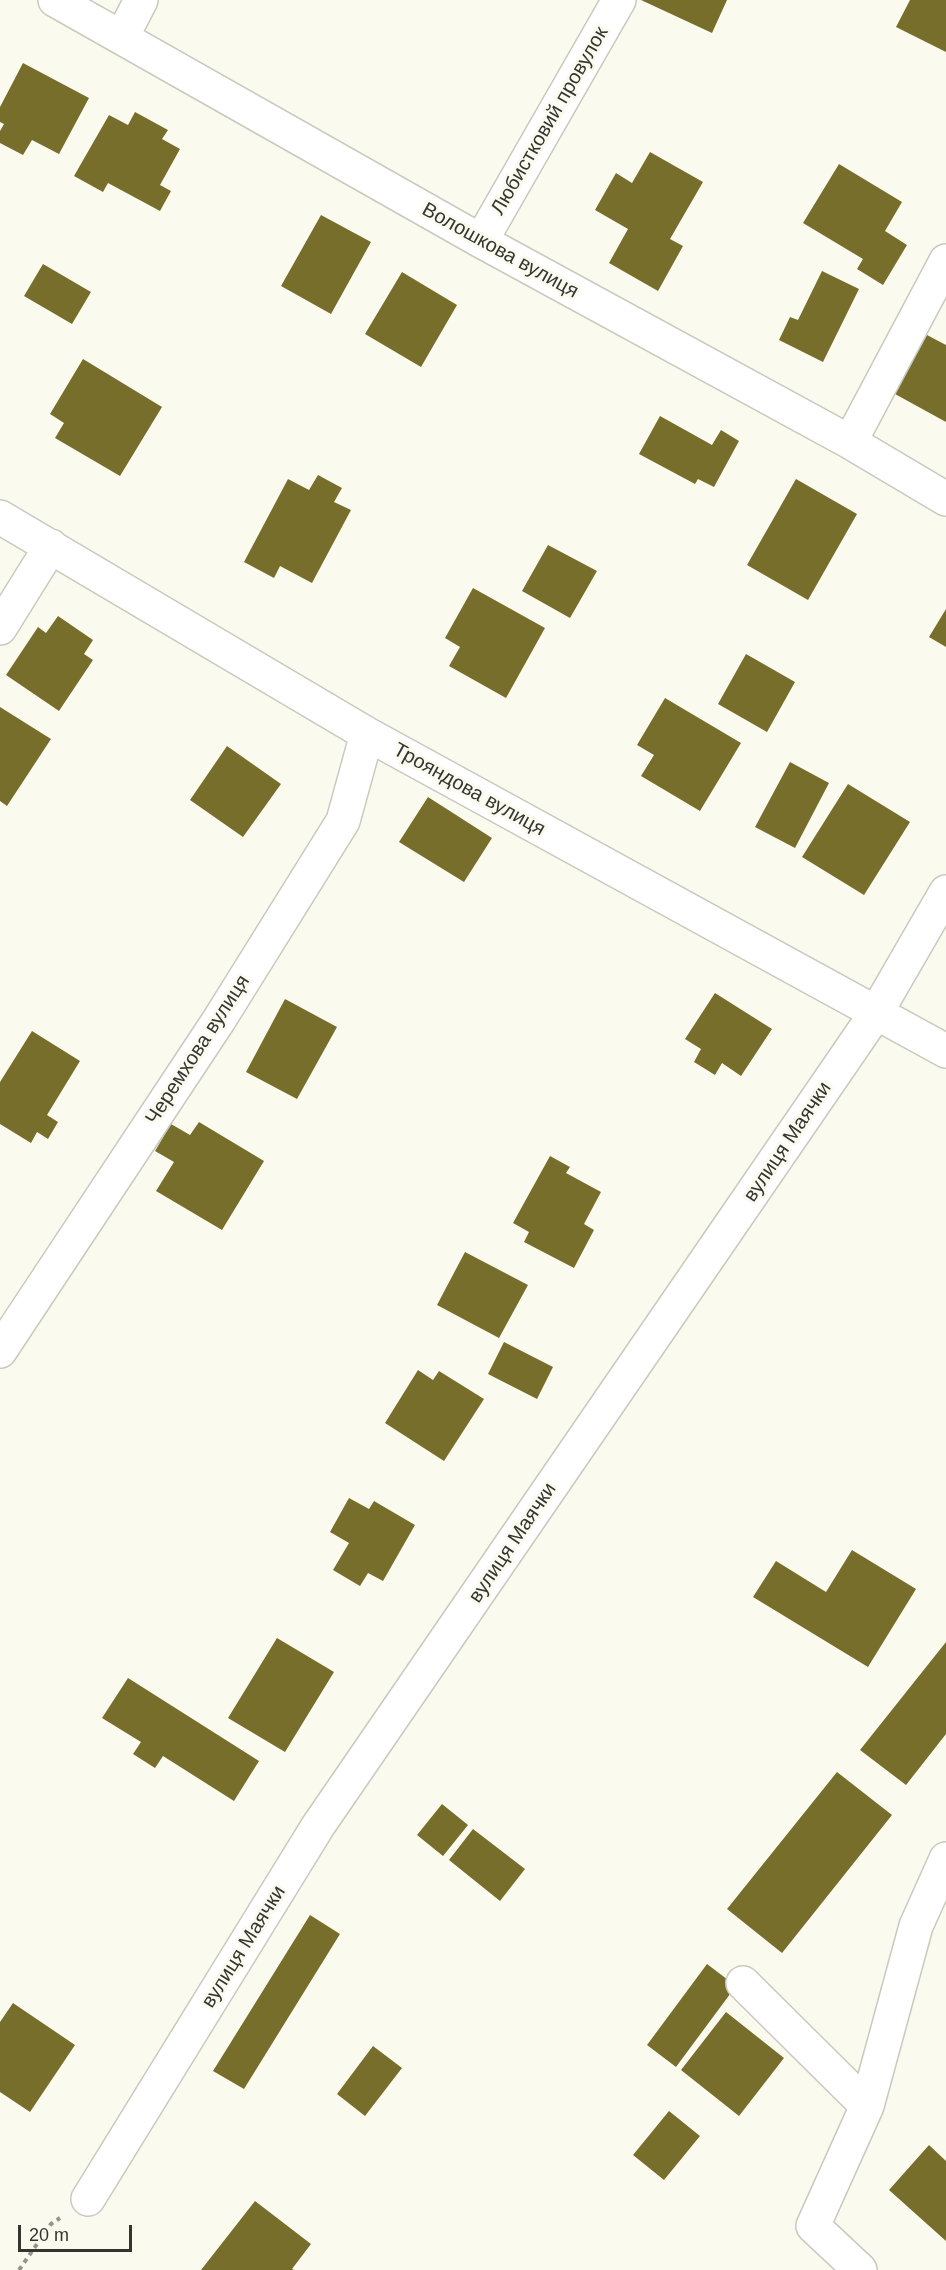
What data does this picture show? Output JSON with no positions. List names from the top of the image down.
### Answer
{
  "streets": {
    "street": [
      "Любистковий провулок",
      "Волошкова вулиця",
      "Трояндова вулиця",
      "Черемхова вулиця",
      "вулиця Маячки"
    ]
  },
  "crossings": [
    ["Любистковий провулок", "Волошкова вулиця"],
    ["Трояндова вулиця", "Черемхова вулиця"],
    ["Трояндова вулиця", "вулиця Маячки"]
  ],
  "scale_bar": "20 m"
}
